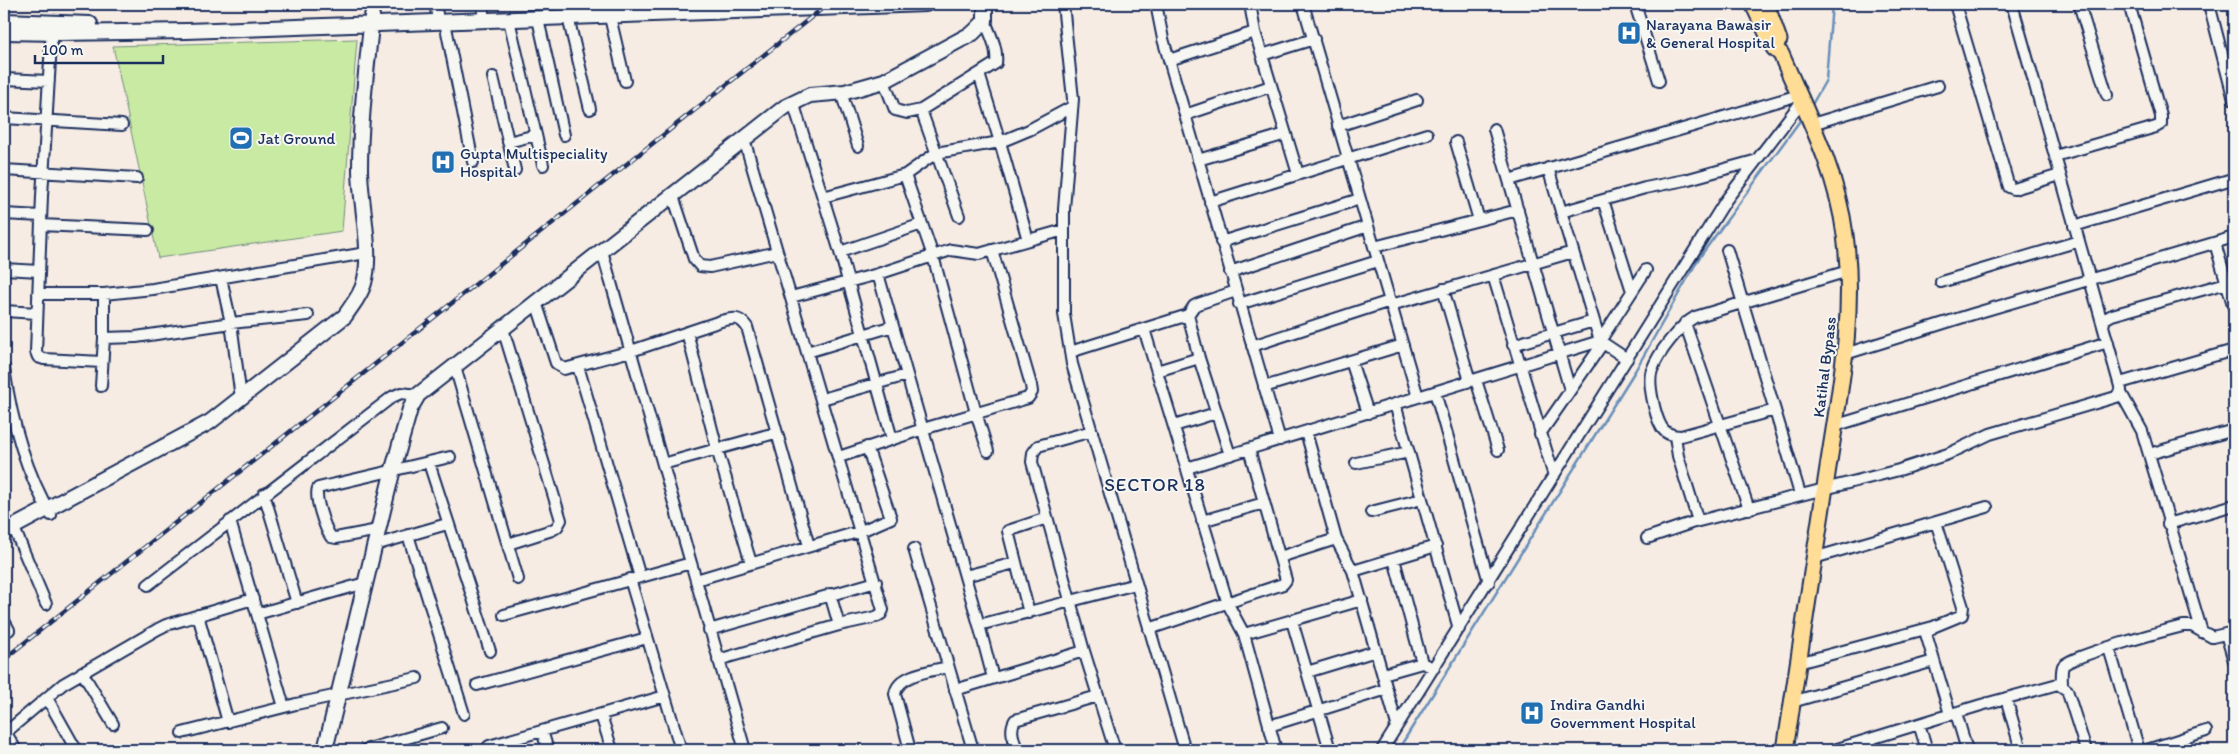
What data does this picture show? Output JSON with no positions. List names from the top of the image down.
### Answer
{
  "streets": {
    "main road": ["Katihal Bypass"]
  },
  "districts": ["SECTOR 18"],
  "places": {
    "hospital": ["Narayana Bawasir & General Hospital", "Gupta Multispeciality Hospital", "Indira Gandhi Government Hospital"],
    "sports": ["Jat Ground"]
  },
  "scale_bar": "100 m"
}
